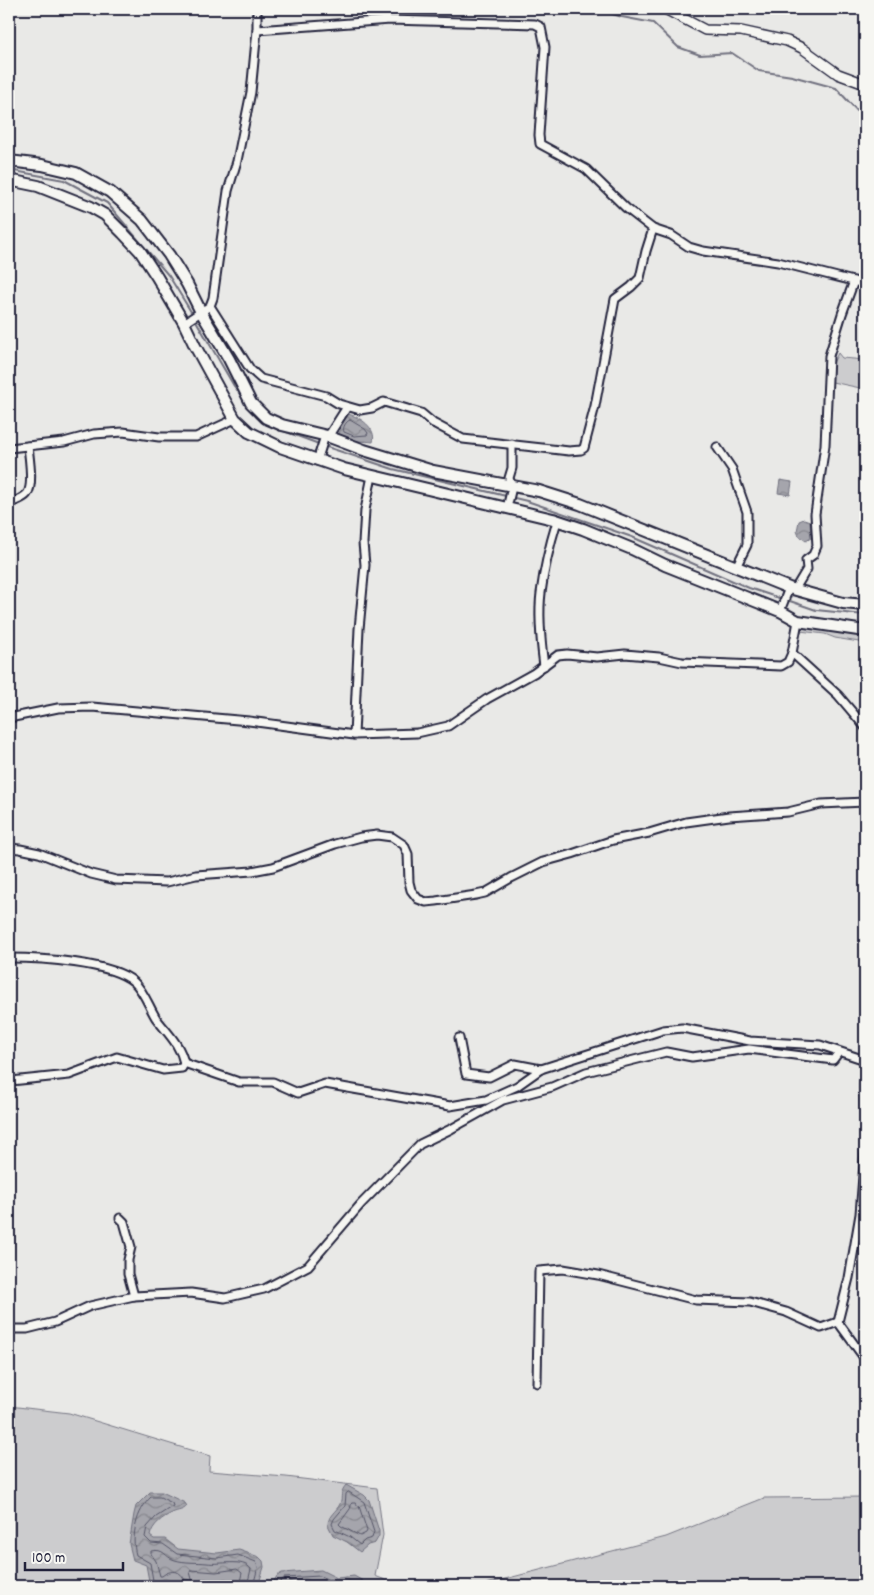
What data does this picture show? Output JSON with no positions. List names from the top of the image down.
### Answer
{
  "scale_bar": "100 m"
}
